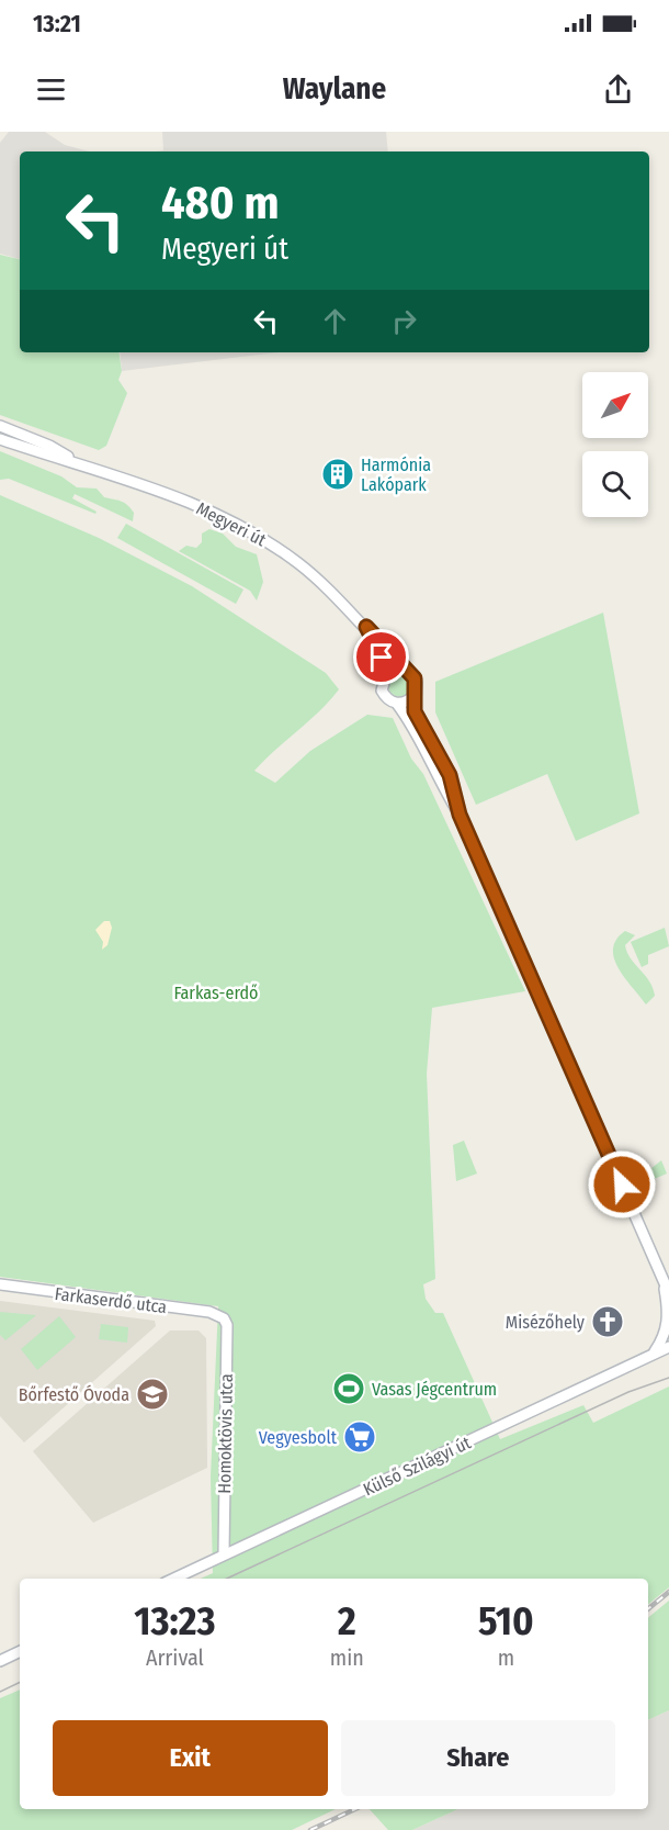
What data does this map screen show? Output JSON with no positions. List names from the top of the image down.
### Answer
{
  "streets": {
    "main road": [
      "Megyeri út",
      "Farkaserdő utca",
      "Homoktövis utca",
      "Külső Szilágyi út"
    ]
  },
  "crossings": [
    ["Farkaserdő utca", "Homoktövis utca"],
    ["Homoktövis utca", "Külső Szilágyi út"]
  ],
  "parks": ["Farkas-erdő"],
  "places": {
    "building": ["Harmónia Lakópark"],
    "church": ["Misézőhely"],
    "sports": ["Vasas Jégcentrum"],
    "school or university": ["Bőrfestő Óvoda"],
    "supermarket": ["Vegyesbolt"]
  },
  "north": "top right",
  "page": {
    "status": "13:21",
    "header": "Waylane",
    "turn": ["480 m", "Megyeri út"],
    "eta": [
      "13:23",
      "Arrival",
      "2",
      "min",
      "510",
      "m"
    ],
    "buttons": ["Exit", "Share"]
  }
}
